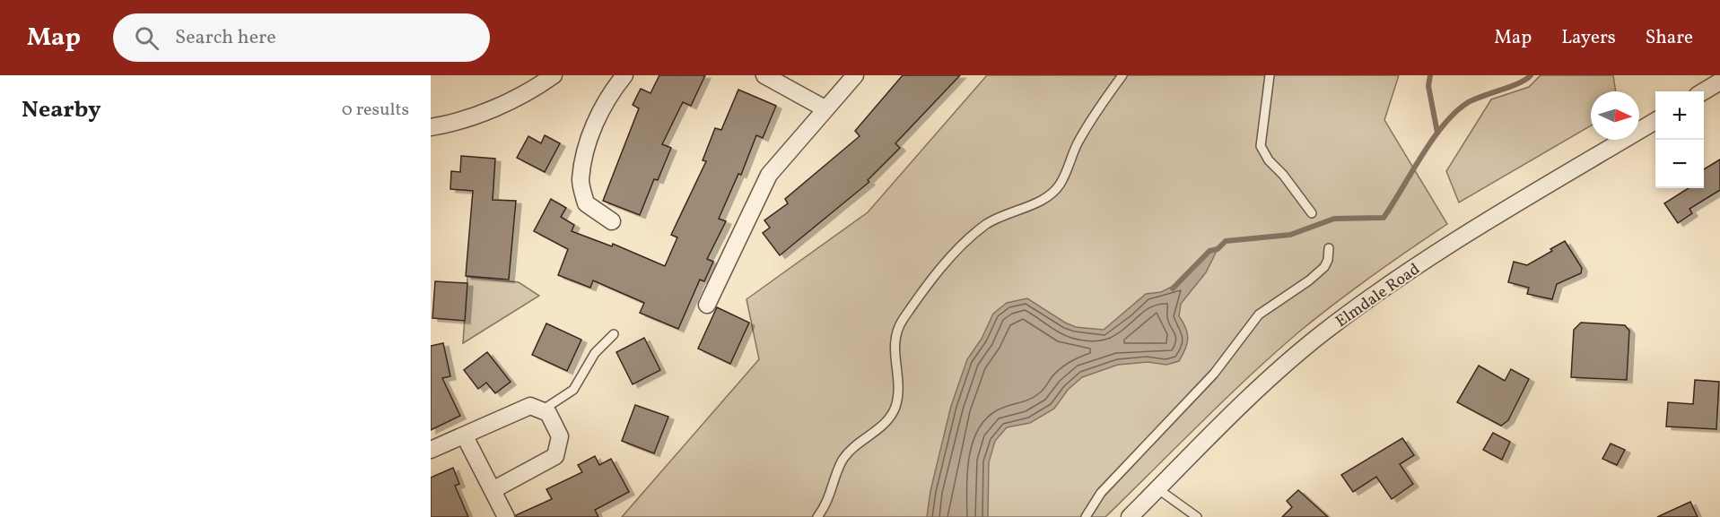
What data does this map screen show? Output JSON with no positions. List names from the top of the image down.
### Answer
{
  "streets": {
    "street": ["Elmdale Road"]
  },
  "north": "right",
  "page": {
    "header": "Map",
    "search": "Search here",
    "nav": ["Map", "Layers", "Share"],
    "heading": ["Nearby", "0 results"],
    "map_buttons": ["+", "−"]
  }
}
